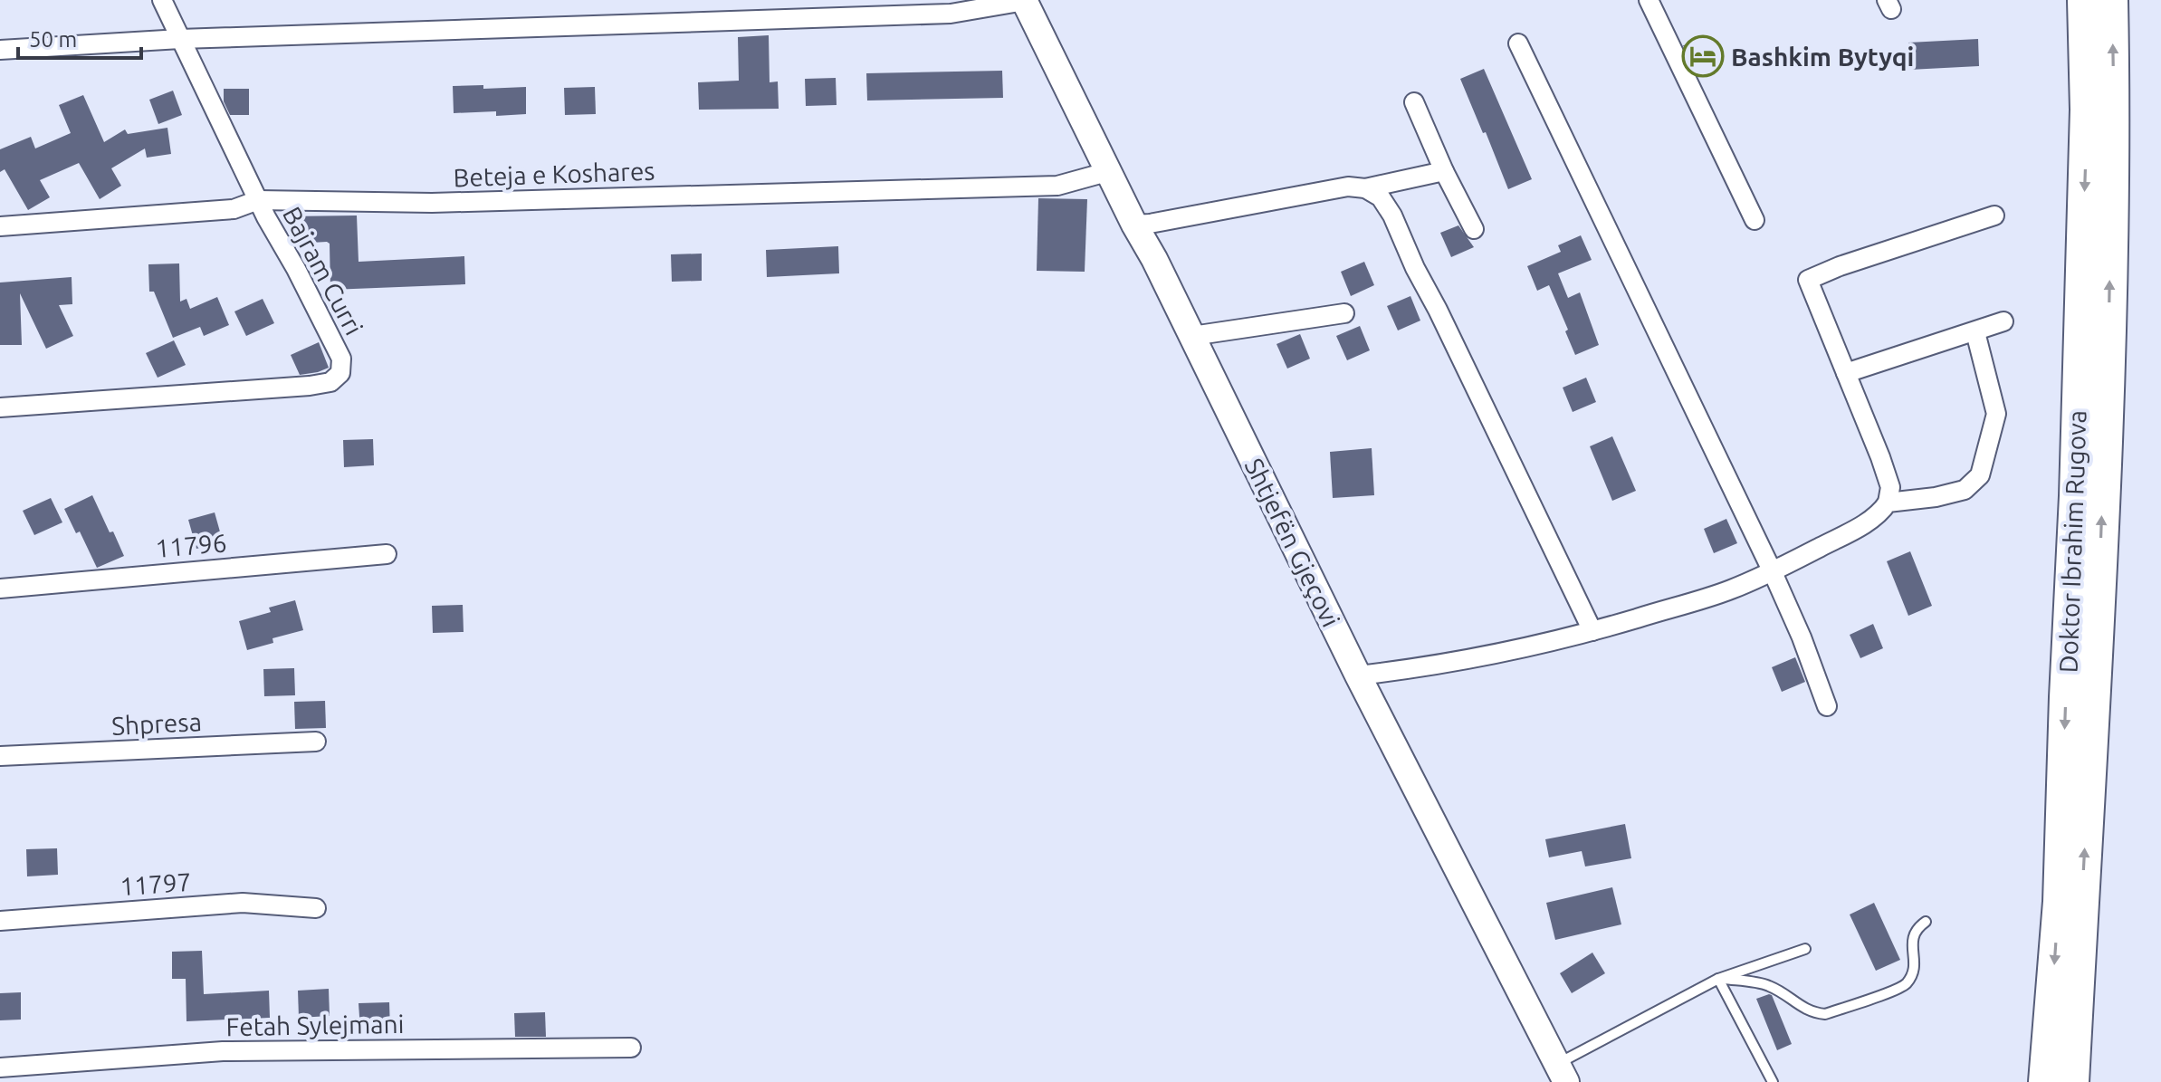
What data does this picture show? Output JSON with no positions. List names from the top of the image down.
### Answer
{
  "streets": {
    "highway": ["Doktor Ibrahim Rugova"],
    "street": [
      "Beteja e Koshares",
      "Bajram Curri",
      "Shtjefën Gjeçovi",
      "11796",
      "Shpresa",
      "11797",
      "Fetah Sylejmani"
    ]
  },
  "crossings": [
    ["Beteja e Koshares", "Bajram Curri"],
    ["Beteja e Koshares", "Shtjefën Gjeçovi"]
  ],
  "places": {
    "hotel": ["Bashkim Bytyqi"]
  },
  "scale_bar": "50 m"
}
